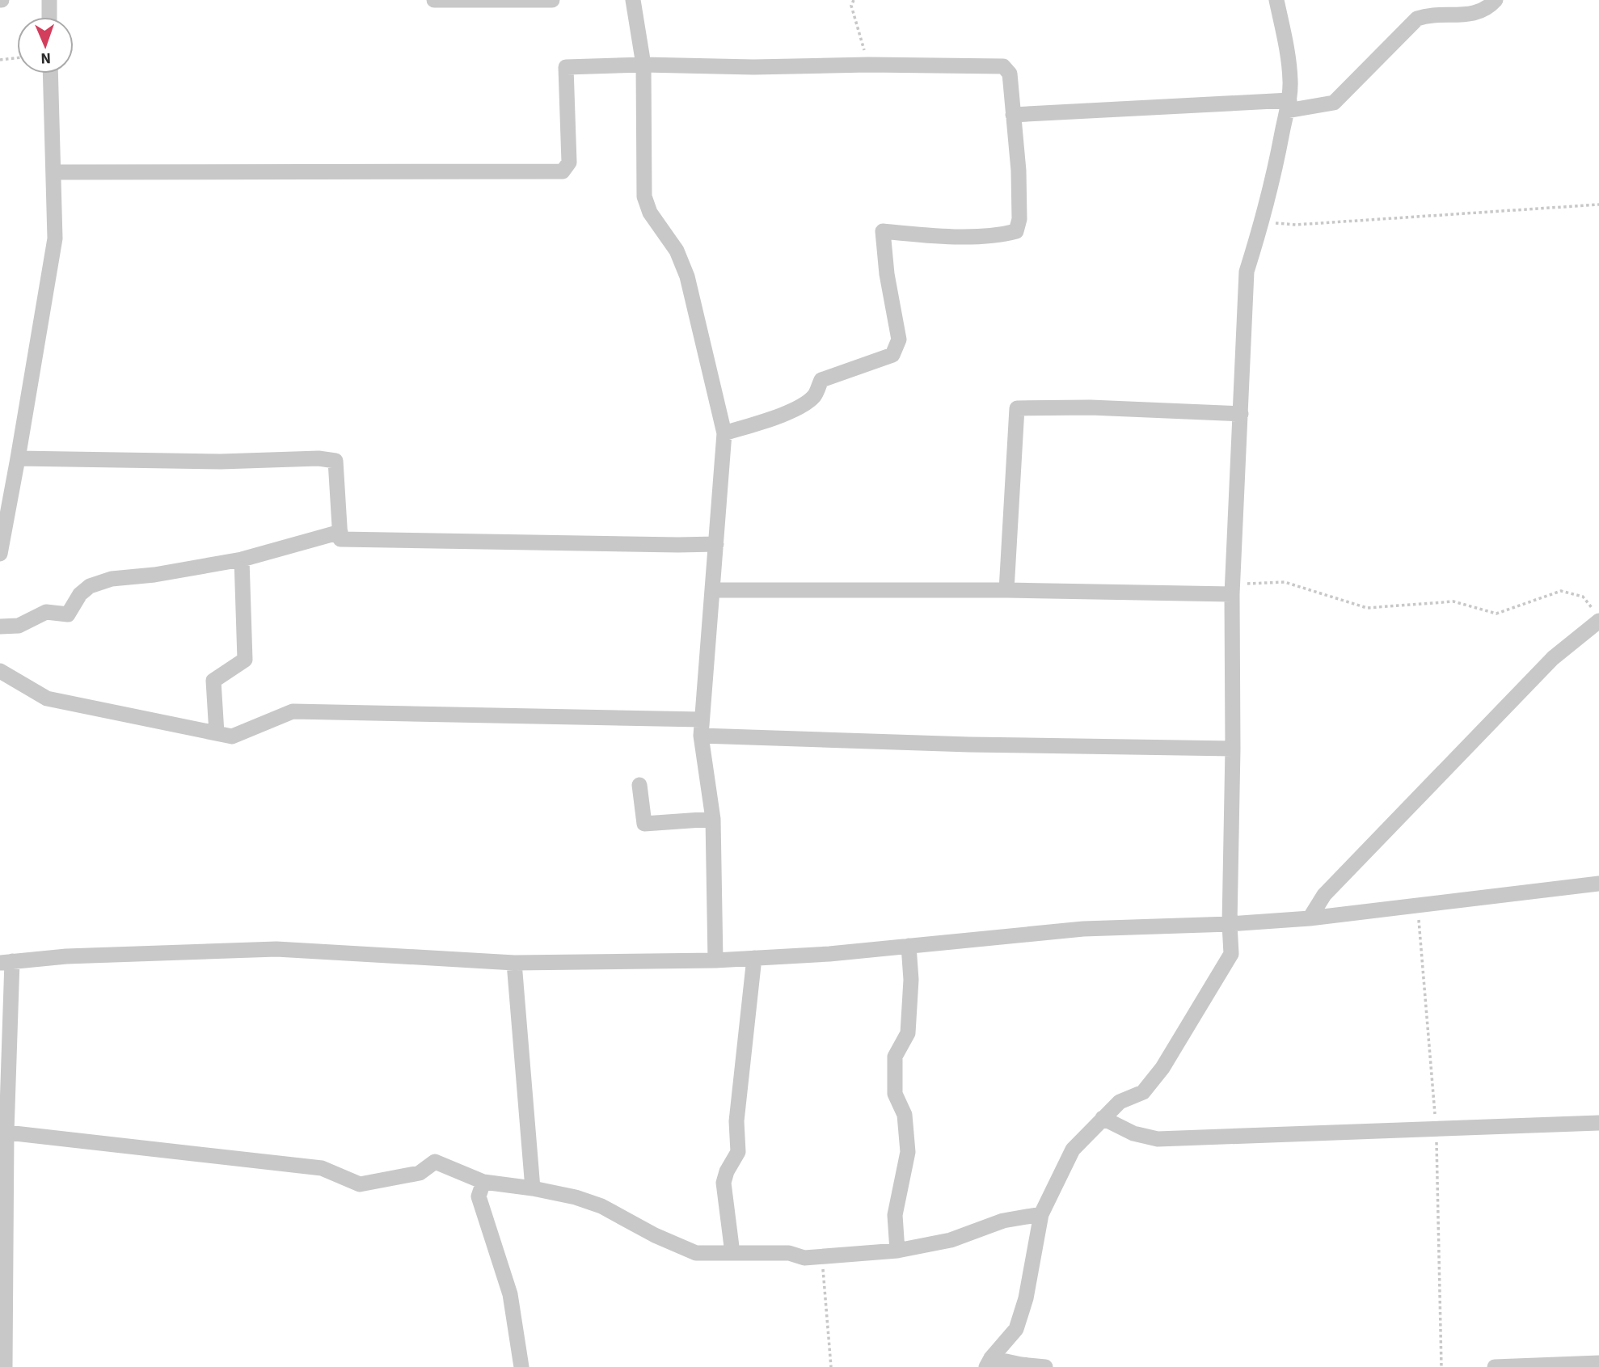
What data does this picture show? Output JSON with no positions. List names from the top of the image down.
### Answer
{
  "north": "bottom"
}
